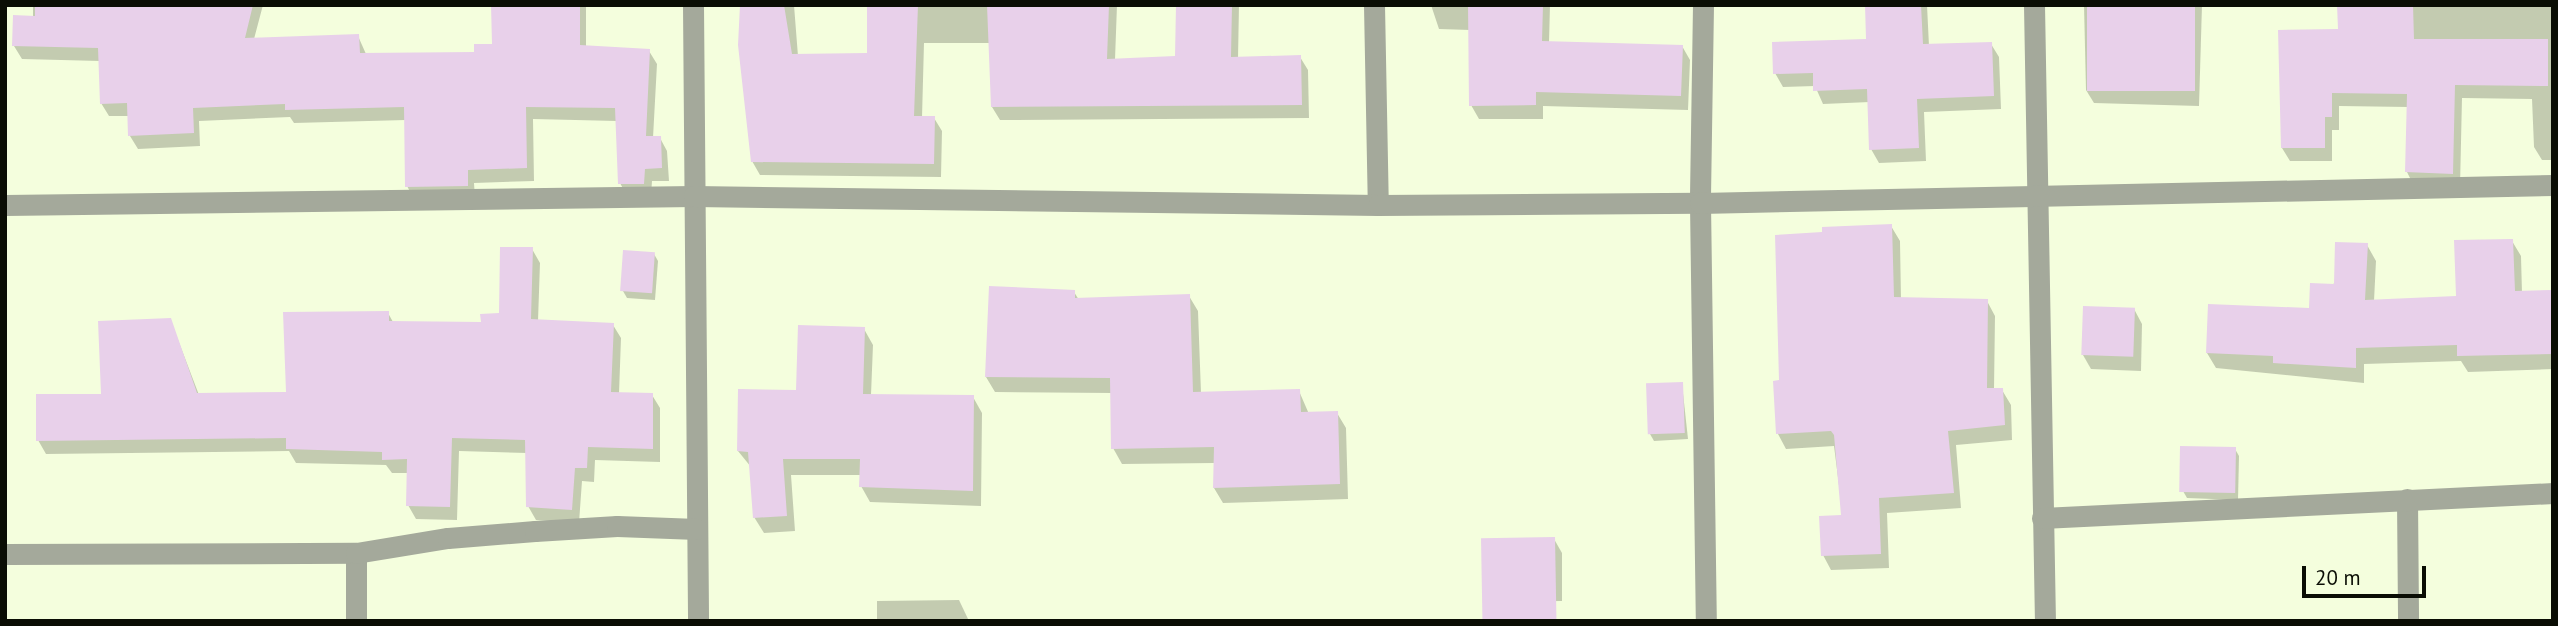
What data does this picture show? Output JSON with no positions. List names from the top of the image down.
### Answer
{
  "scale_bar": "20 m"
}
